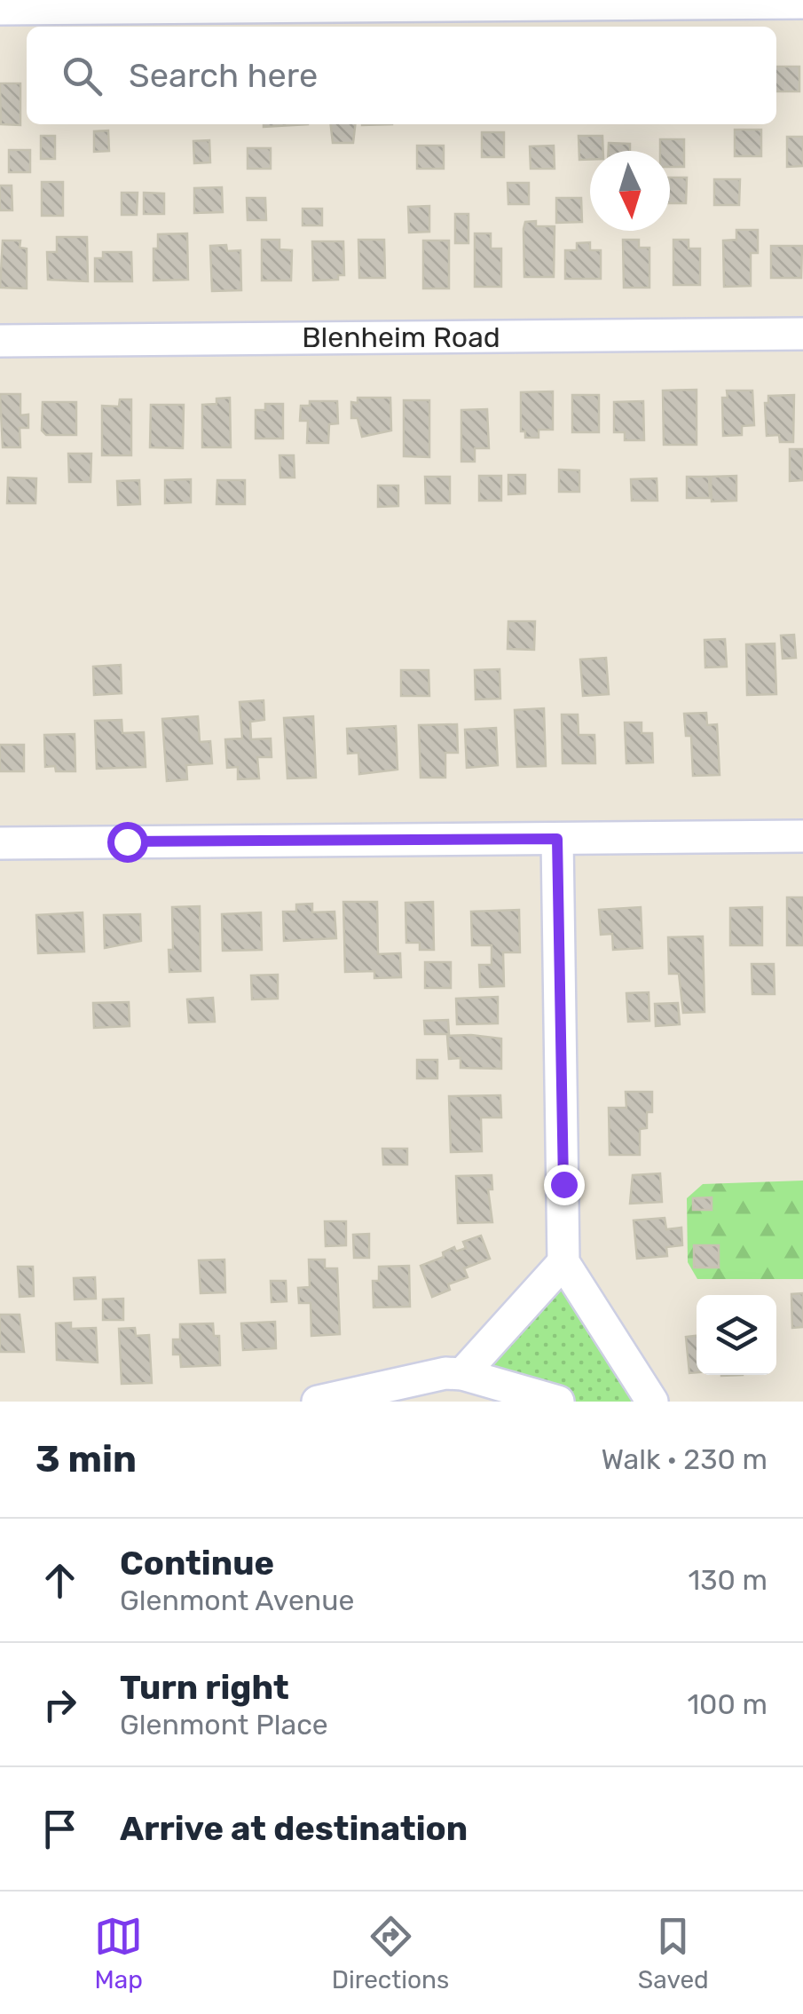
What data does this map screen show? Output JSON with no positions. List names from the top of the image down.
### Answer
{
  "streets": {
    "street": ["Blenheim Road"]
  },
  "north": "bottom",
  "page": {
    "search": "Search here",
    "heading": ["3 min", "Walk · 230 m"],
    "list": [
      ["Continue", "Glenmont Avenue", "130 m"],
      ["Turn right", "Glenmont Place", "100 m"],
      "Arrive at destination"
    ],
    "nav": ["Map", "Directions", "Saved"]
  }
}
